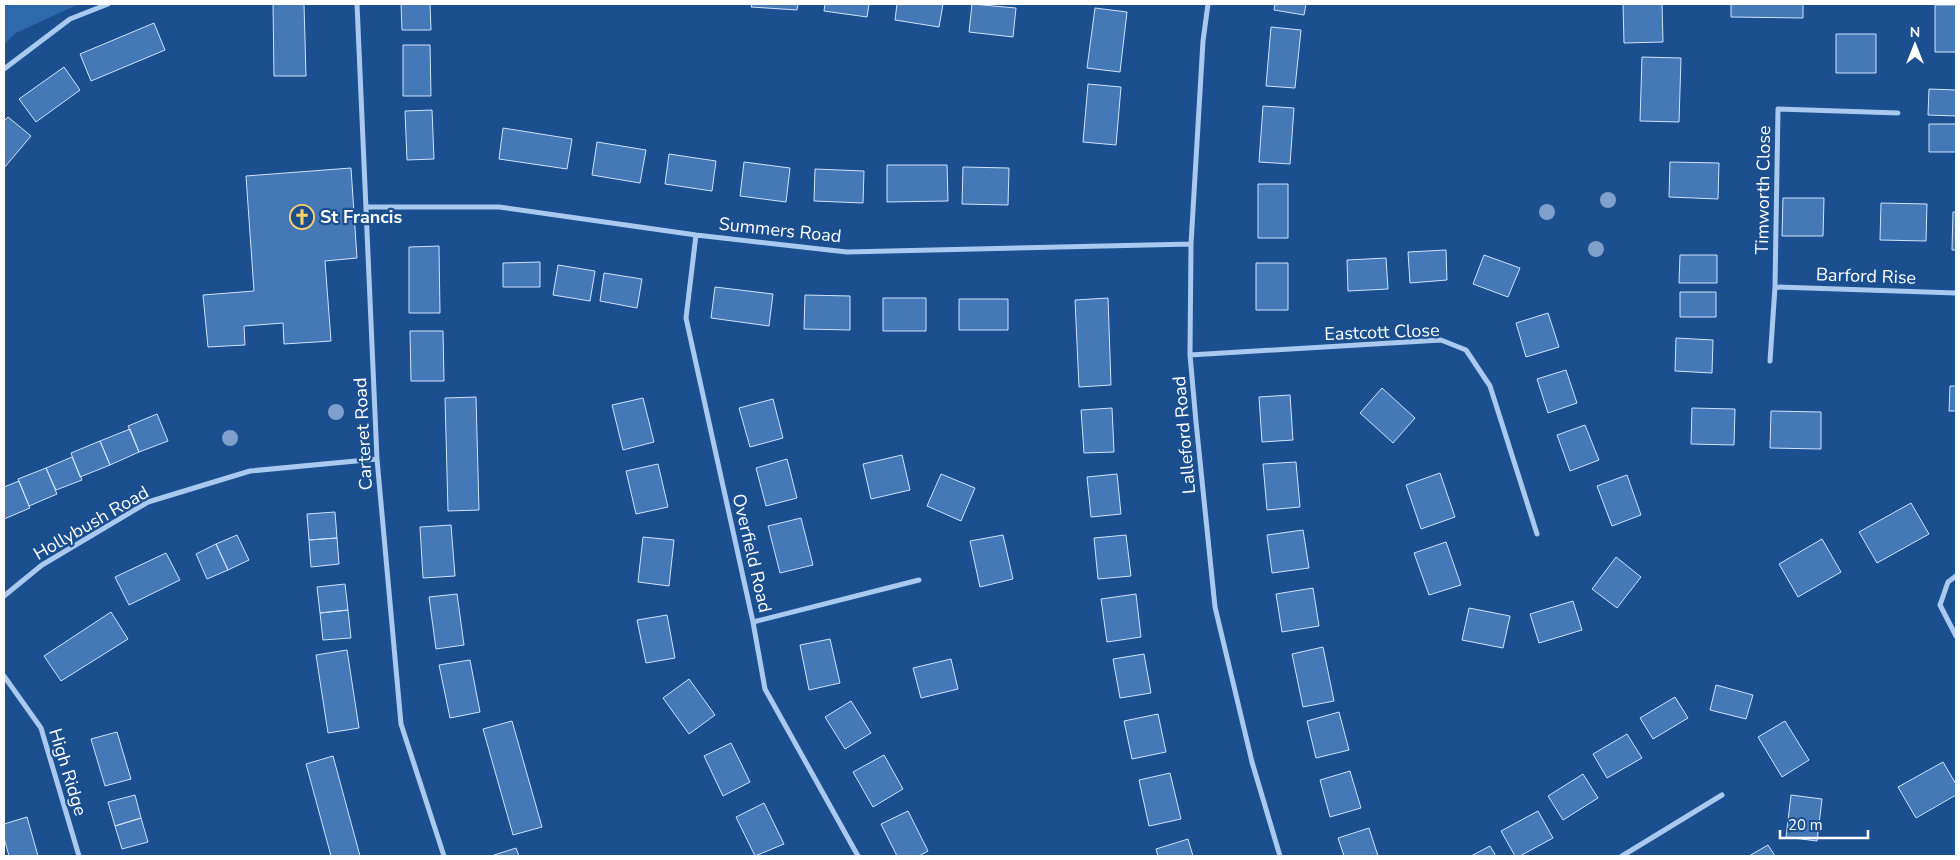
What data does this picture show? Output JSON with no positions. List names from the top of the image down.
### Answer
{
  "streets": {
    "street": [
      "Timworth Close",
      "Summers Road",
      "Barford Rise",
      "Eastcott Close",
      "Carteret Road",
      "Lalleford Road",
      "Hollybush Road",
      "Overfield Road",
      "High Ridge"
    ]
  },
  "crossings": [
    ["Timworth Close", "Barford Rise"],
    ["Summers Road", "Carteret Road"],
    ["Summers Road", "Lalleford Road"],
    ["Summers Road", "Overfield Road"],
    ["Eastcott Close", "Lalleford Road"],
    ["Carteret Road", "Hollybush Road"]
  ],
  "places": {
    "church": ["St Francis"]
  },
  "scale_bar": "20 m",
  "north": "top"
}
